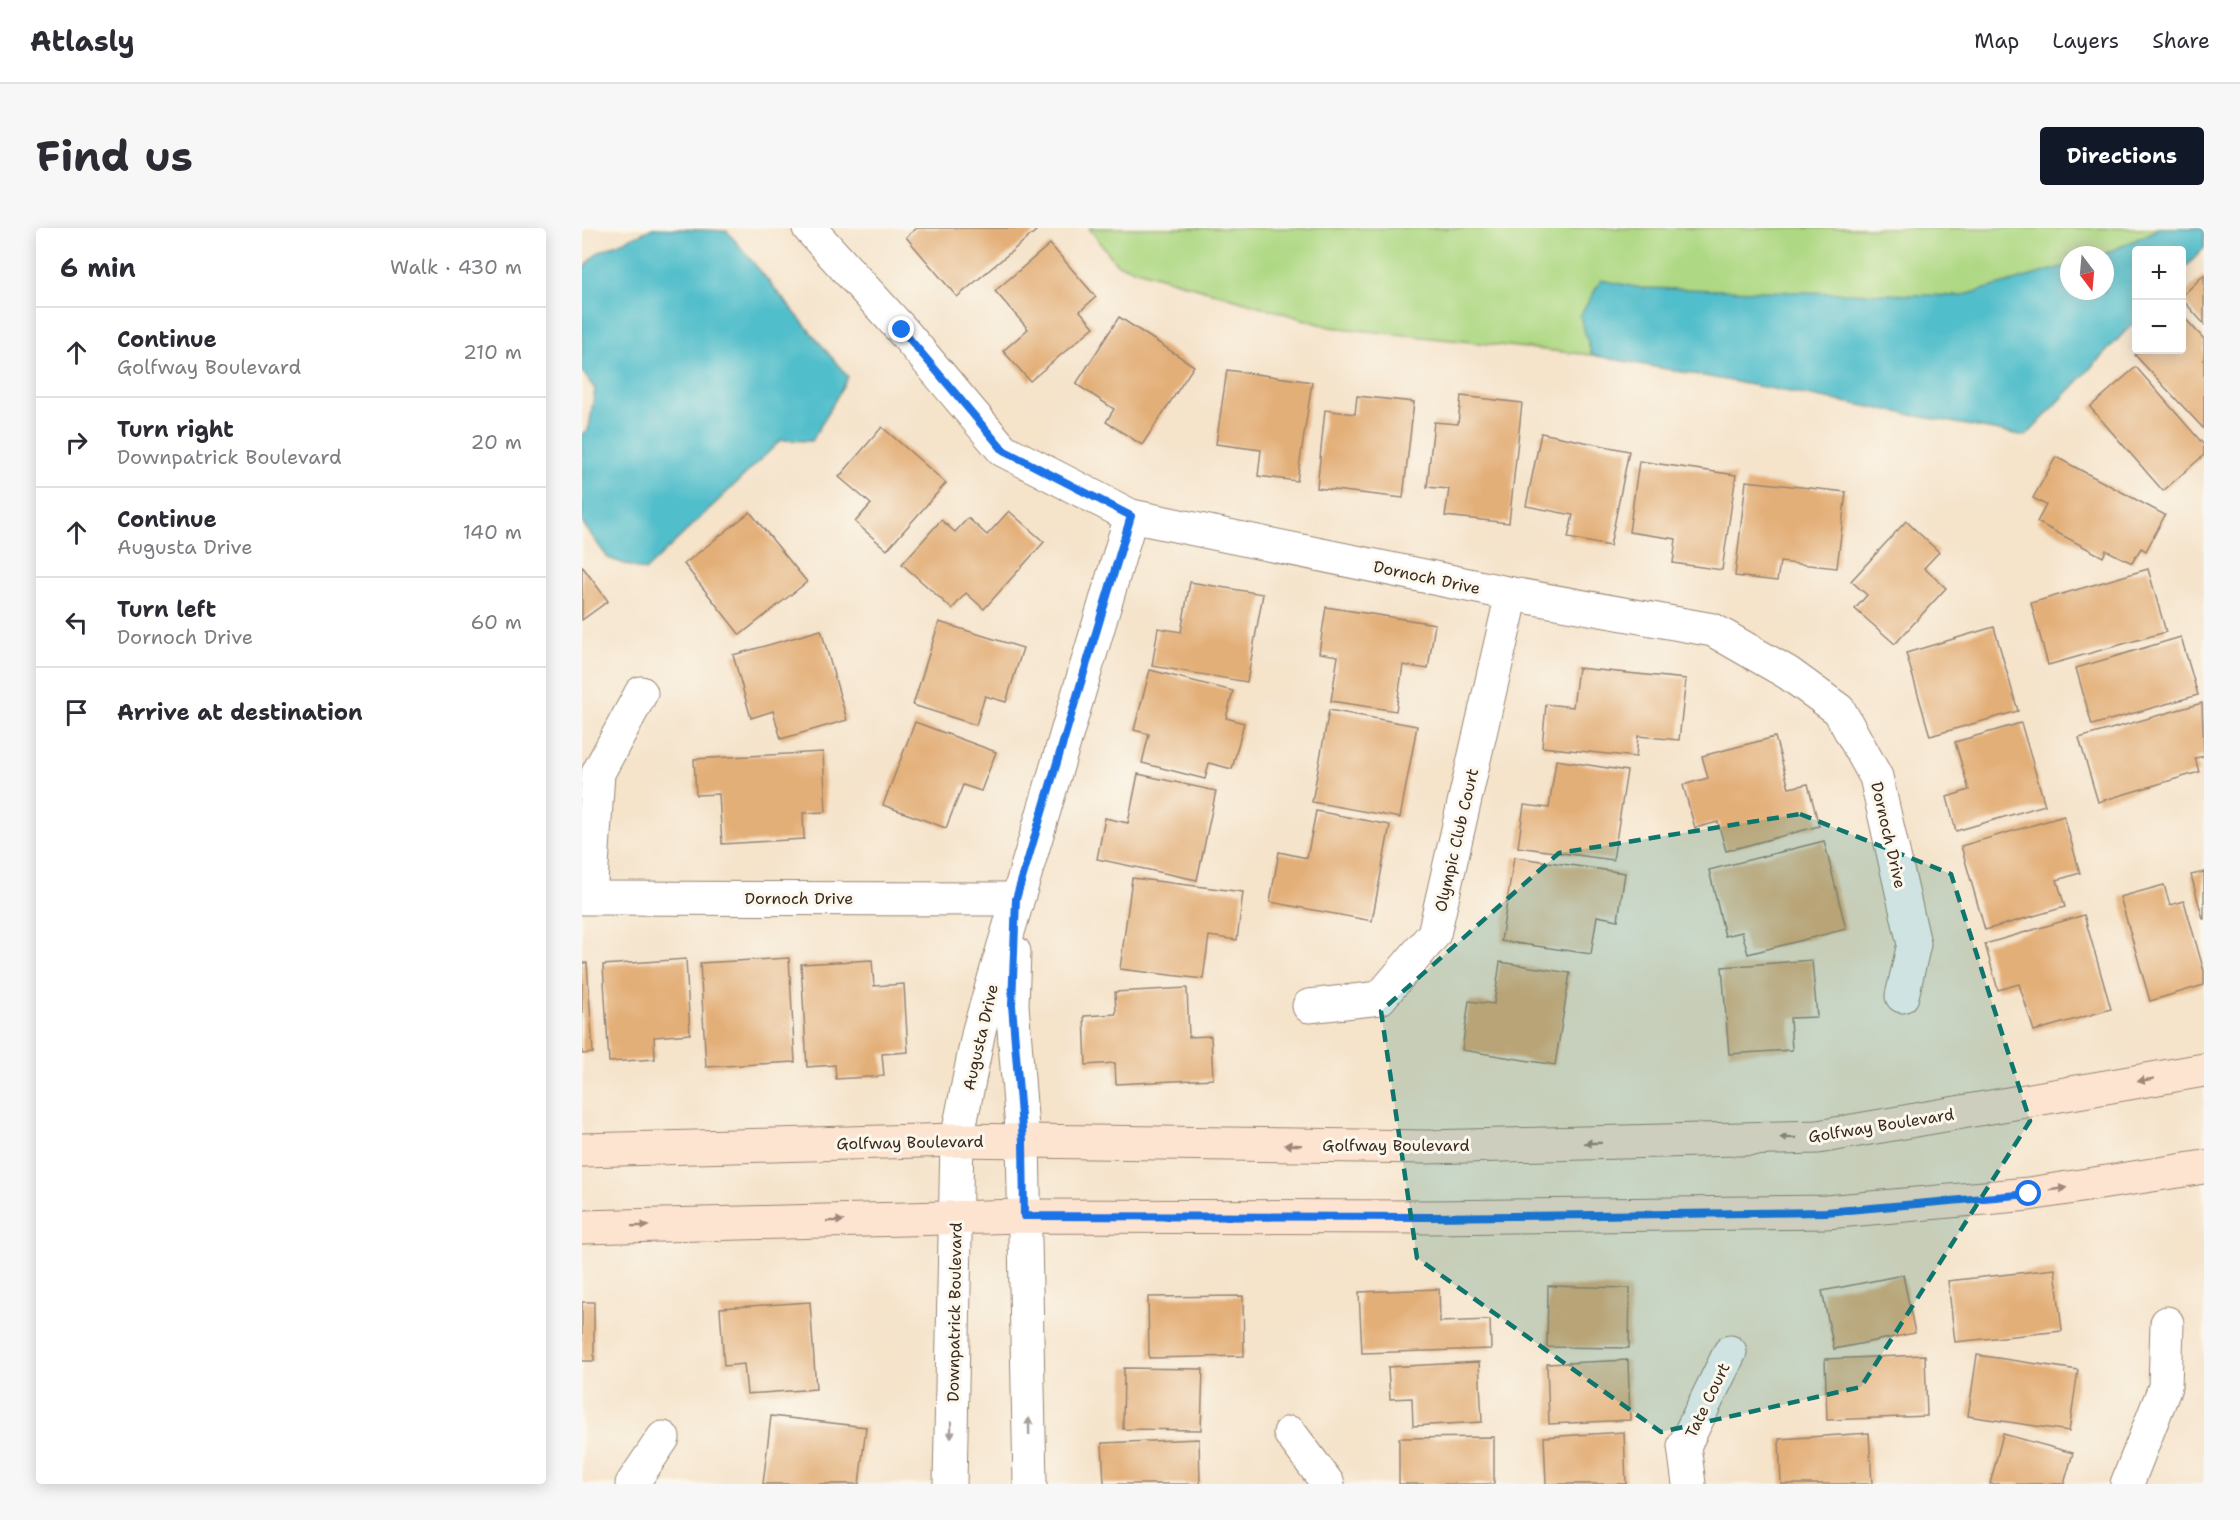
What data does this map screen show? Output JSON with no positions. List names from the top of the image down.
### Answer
{
  "streets": {
    "street": [
      "Dornoch Drive",
      "Olympic Club Court",
      "Augusta Drive",
      "Golfway Boulevard",
      "Downpatrick Boulevard",
      "Tate Court"
    ]
  },
  "crossings": [
    ["Dornoch Drive", "Olympic Club Court"],
    ["Dornoch Drive", "Augusta Drive"],
    ["Augusta Drive", "Golfway Boulevard"],
    ["Augusta Drive", "Downpatrick Boulevard"],
    ["Golfway Boulevard", "Downpatrick Boulevard"]
  ],
  "north": "bottom",
  "page": {
    "header": "Atlasly",
    "nav": ["Map", "Layers", "Share"],
    "buttons": "Directions",
    "title": "Find us",
    "heading": ["6 min", "Walk · 430 m"],
    "map_buttons": ["+", "−"],
    "list": [
      ["Continue", "Golfway Boulevard", "210 m"],
      ["Turn right", "Downpatrick Boulevard", "20 m"],
      ["Continue", "Augusta Drive", "140 m"],
      ["Turn left", "Dornoch Drive", "60 m"],
      "Arrive at destination"
    ]
  }
}
